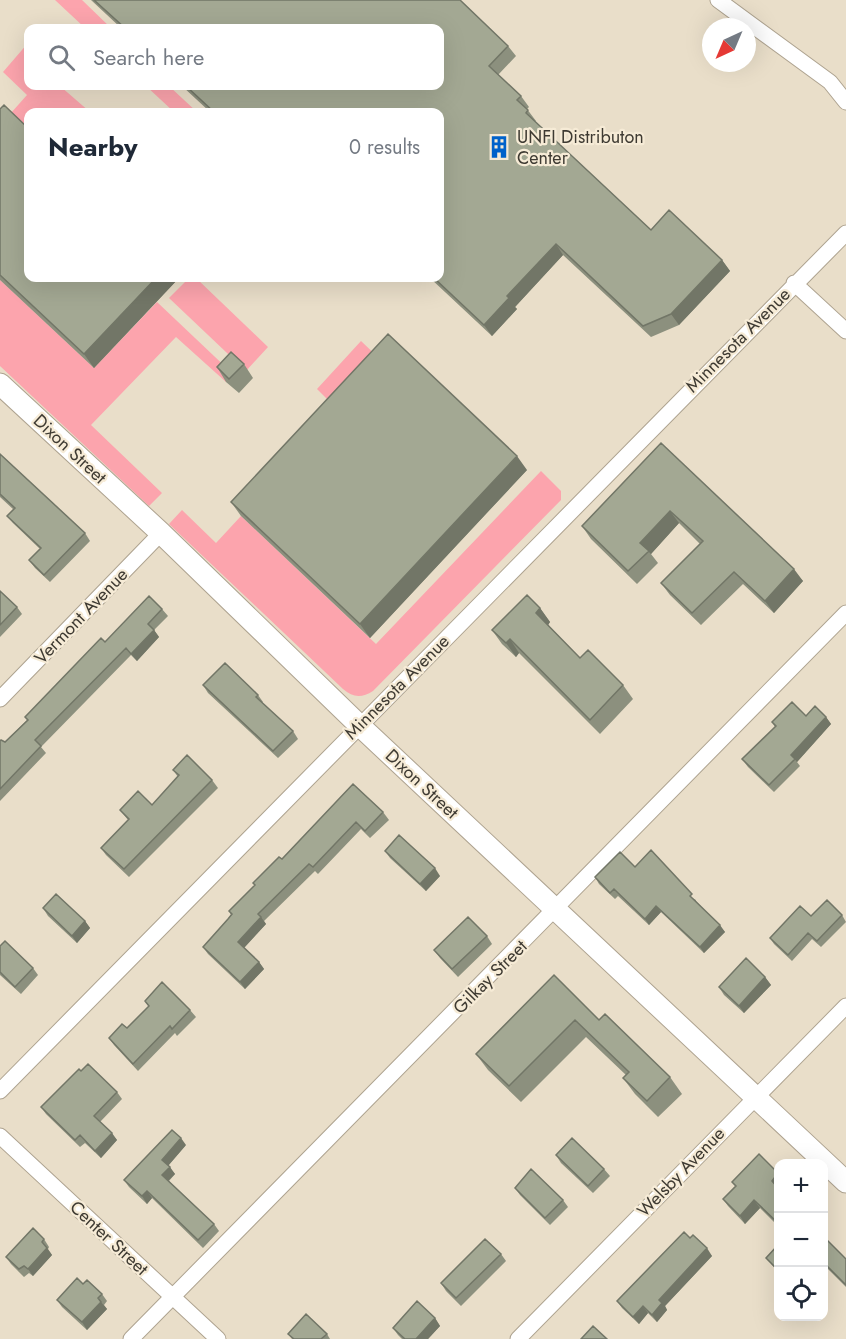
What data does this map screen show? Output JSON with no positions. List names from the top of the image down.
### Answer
{
  "streets": {
    "street": [
      "Minnesota Avenue",
      "Dixon Street",
      "Vermont Avenue",
      "Gilkay Street",
      "Welsby Avenue",
      "Center Street"
    ]
  },
  "crossings": [
    ["Minnesota Avenue", "Dixon Street"],
    ["Dixon Street", "Vermont Avenue"],
    ["Dixon Street", "Gilkay Street"],
    ["Dixon Street", "Welsby Avenue"],
    ["Gilkay Street", "Center Street"]
  ],
  "places": {
    "building": ["UNFI Distributon Center"]
  },
  "north": "bottom left",
  "page": {
    "search": "Search here",
    "heading": ["Nearby", "0 results"],
    "map_buttons": ["+", "−"]
  }
}
